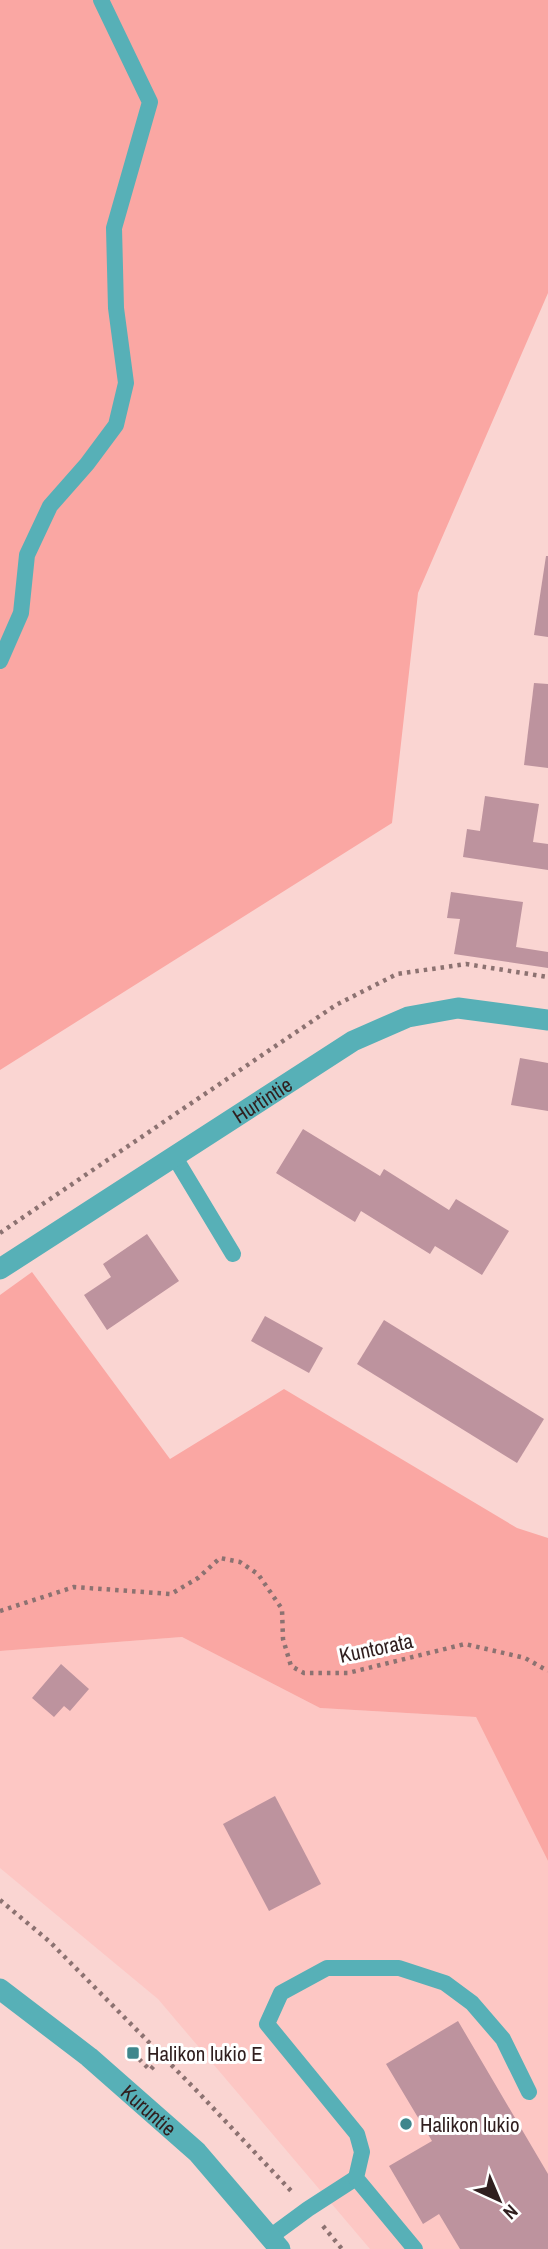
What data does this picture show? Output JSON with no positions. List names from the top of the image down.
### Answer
{
  "streets": {
    "street": ["Hurtintie", "Kuruntie"],
    "path": ["Kuntorata"]
  },
  "places": {
    "transit": ["Halikon lukio E"],
    "other": ["Halikon lukio"]
  },
  "north": "bottom right"
}
